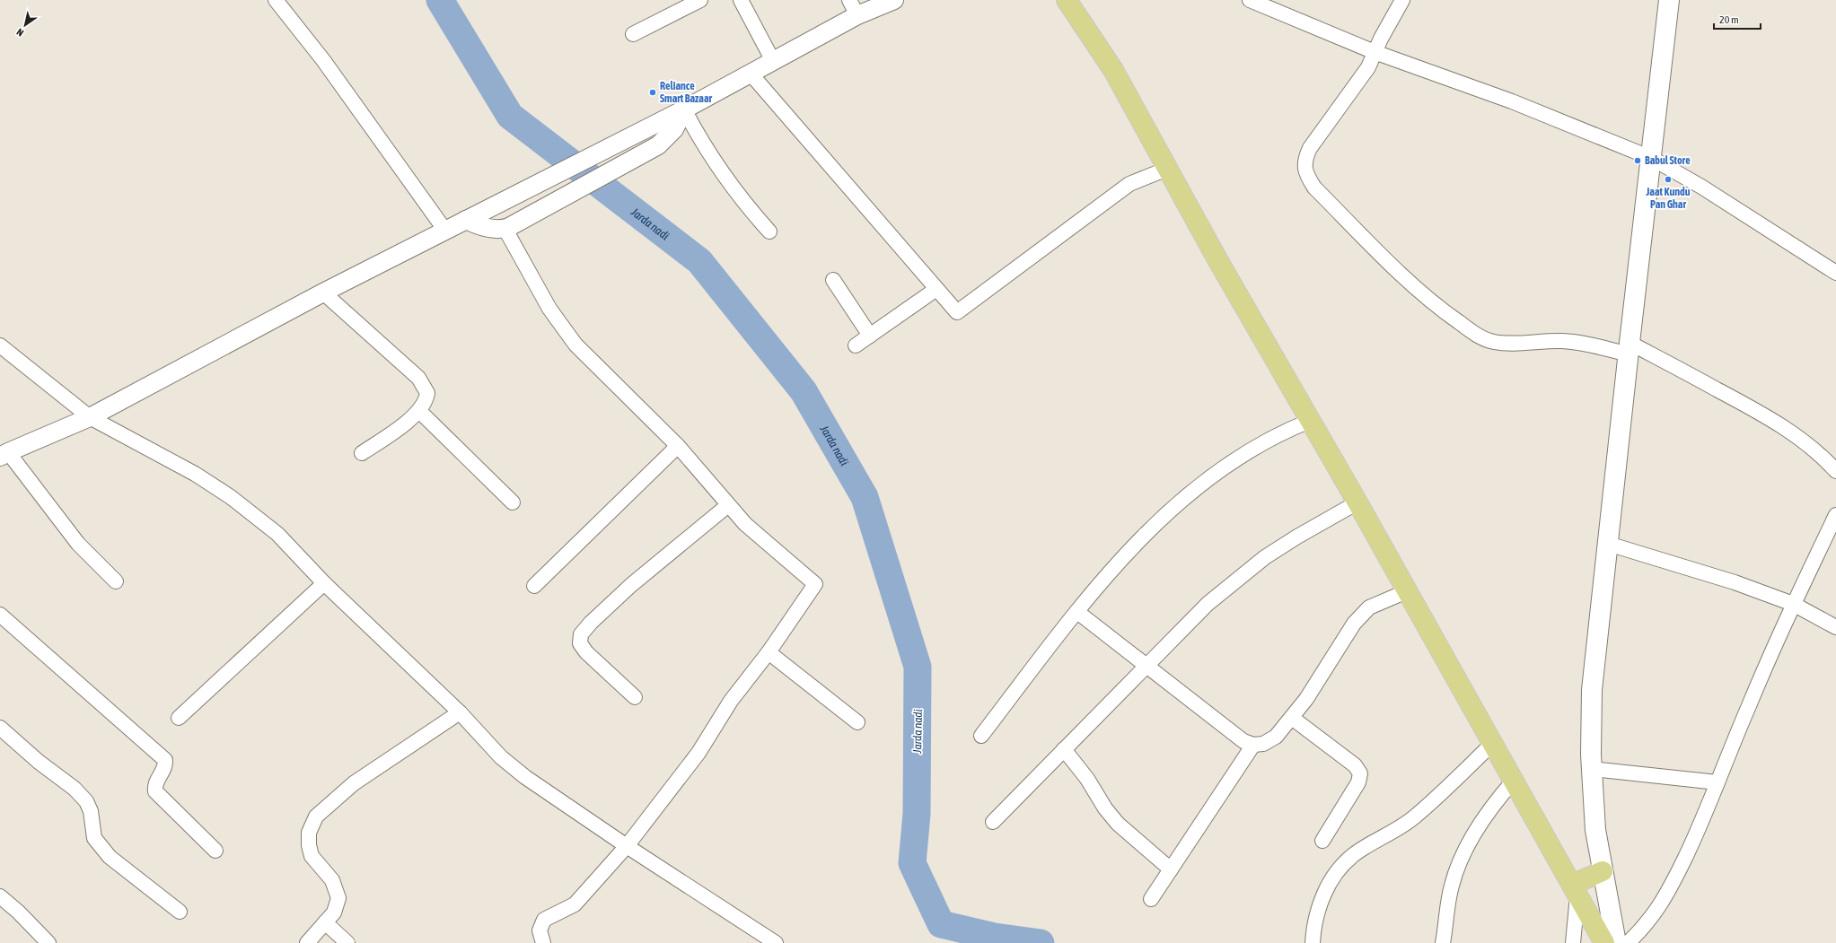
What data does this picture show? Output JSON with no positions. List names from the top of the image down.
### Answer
{
  "water": ["Jarda nadi"],
  "places": ["Reliance Smart Bazaar", "Babul Store", "Jaat Kundu Pan Ghar"],
  "scale_bar": "20 m",
  "north": "bottom left"
}
